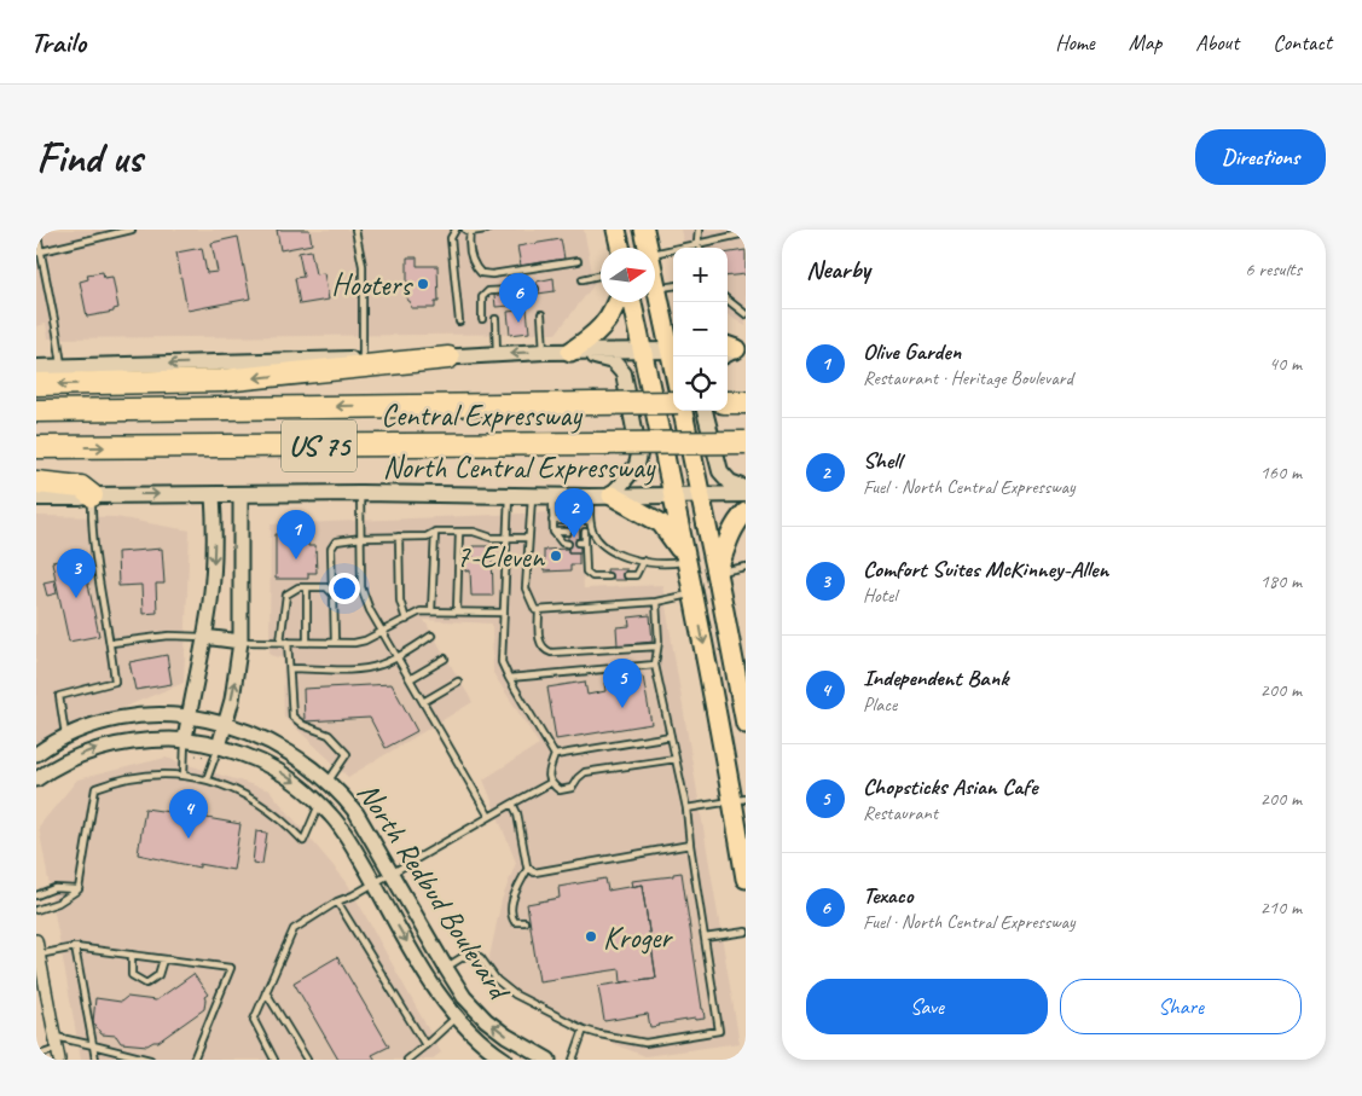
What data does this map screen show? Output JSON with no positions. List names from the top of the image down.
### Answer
{
  "streets": {
    "highway": ["Central Expressway", "US 75"],
    "main road": ["North Central Expressway"],
    "street": ["North Redbud Boulevard"]
  },
  "places": ["Hooters", "7-Eleven", "Kroger"],
  "north": "right",
  "page": {
    "header": "Trailo",
    "nav": [
      "Home",
      "Map",
      "About",
      "Contact"
    ],
    "buttons": [
      "Directions",
      ["Save", "Share"]
    ],
    "title": "Find us",
    "heading": ["Nearby", "6 results"],
    "map_buttons": ["+", "−"],
    "pins": [
      "6",
      "2",
      "1",
      "3",
      "5",
      "4"
    ],
    "list": [
      {
        "mark": "1",
        "name": "Olive Garden",
        "note": "Restaurant · Heritage Boulevard",
        "value": "40 m"
      },
      {
        "mark": "2",
        "name": "Shell",
        "note": "Fuel · North Central Expressway",
        "value": "160 m"
      },
      {
        "mark": "3",
        "name": "Comfort Suites McKinney-Allen",
        "note": "Hotel",
        "value": "180 m"
      },
      {
        "mark": "4",
        "name": "Independent Bank",
        "note": "Place",
        "value": "200 m"
      },
      {
        "mark": "5",
        "name": "Chopsticks Asian Cafe",
        "note": "Restaurant",
        "value": "200 m"
      },
      {
        "mark": "6",
        "name": "Texaco",
        "note": "Fuel · North Central Expressway",
        "value": "210 m"
      }
    ]
  }
}
